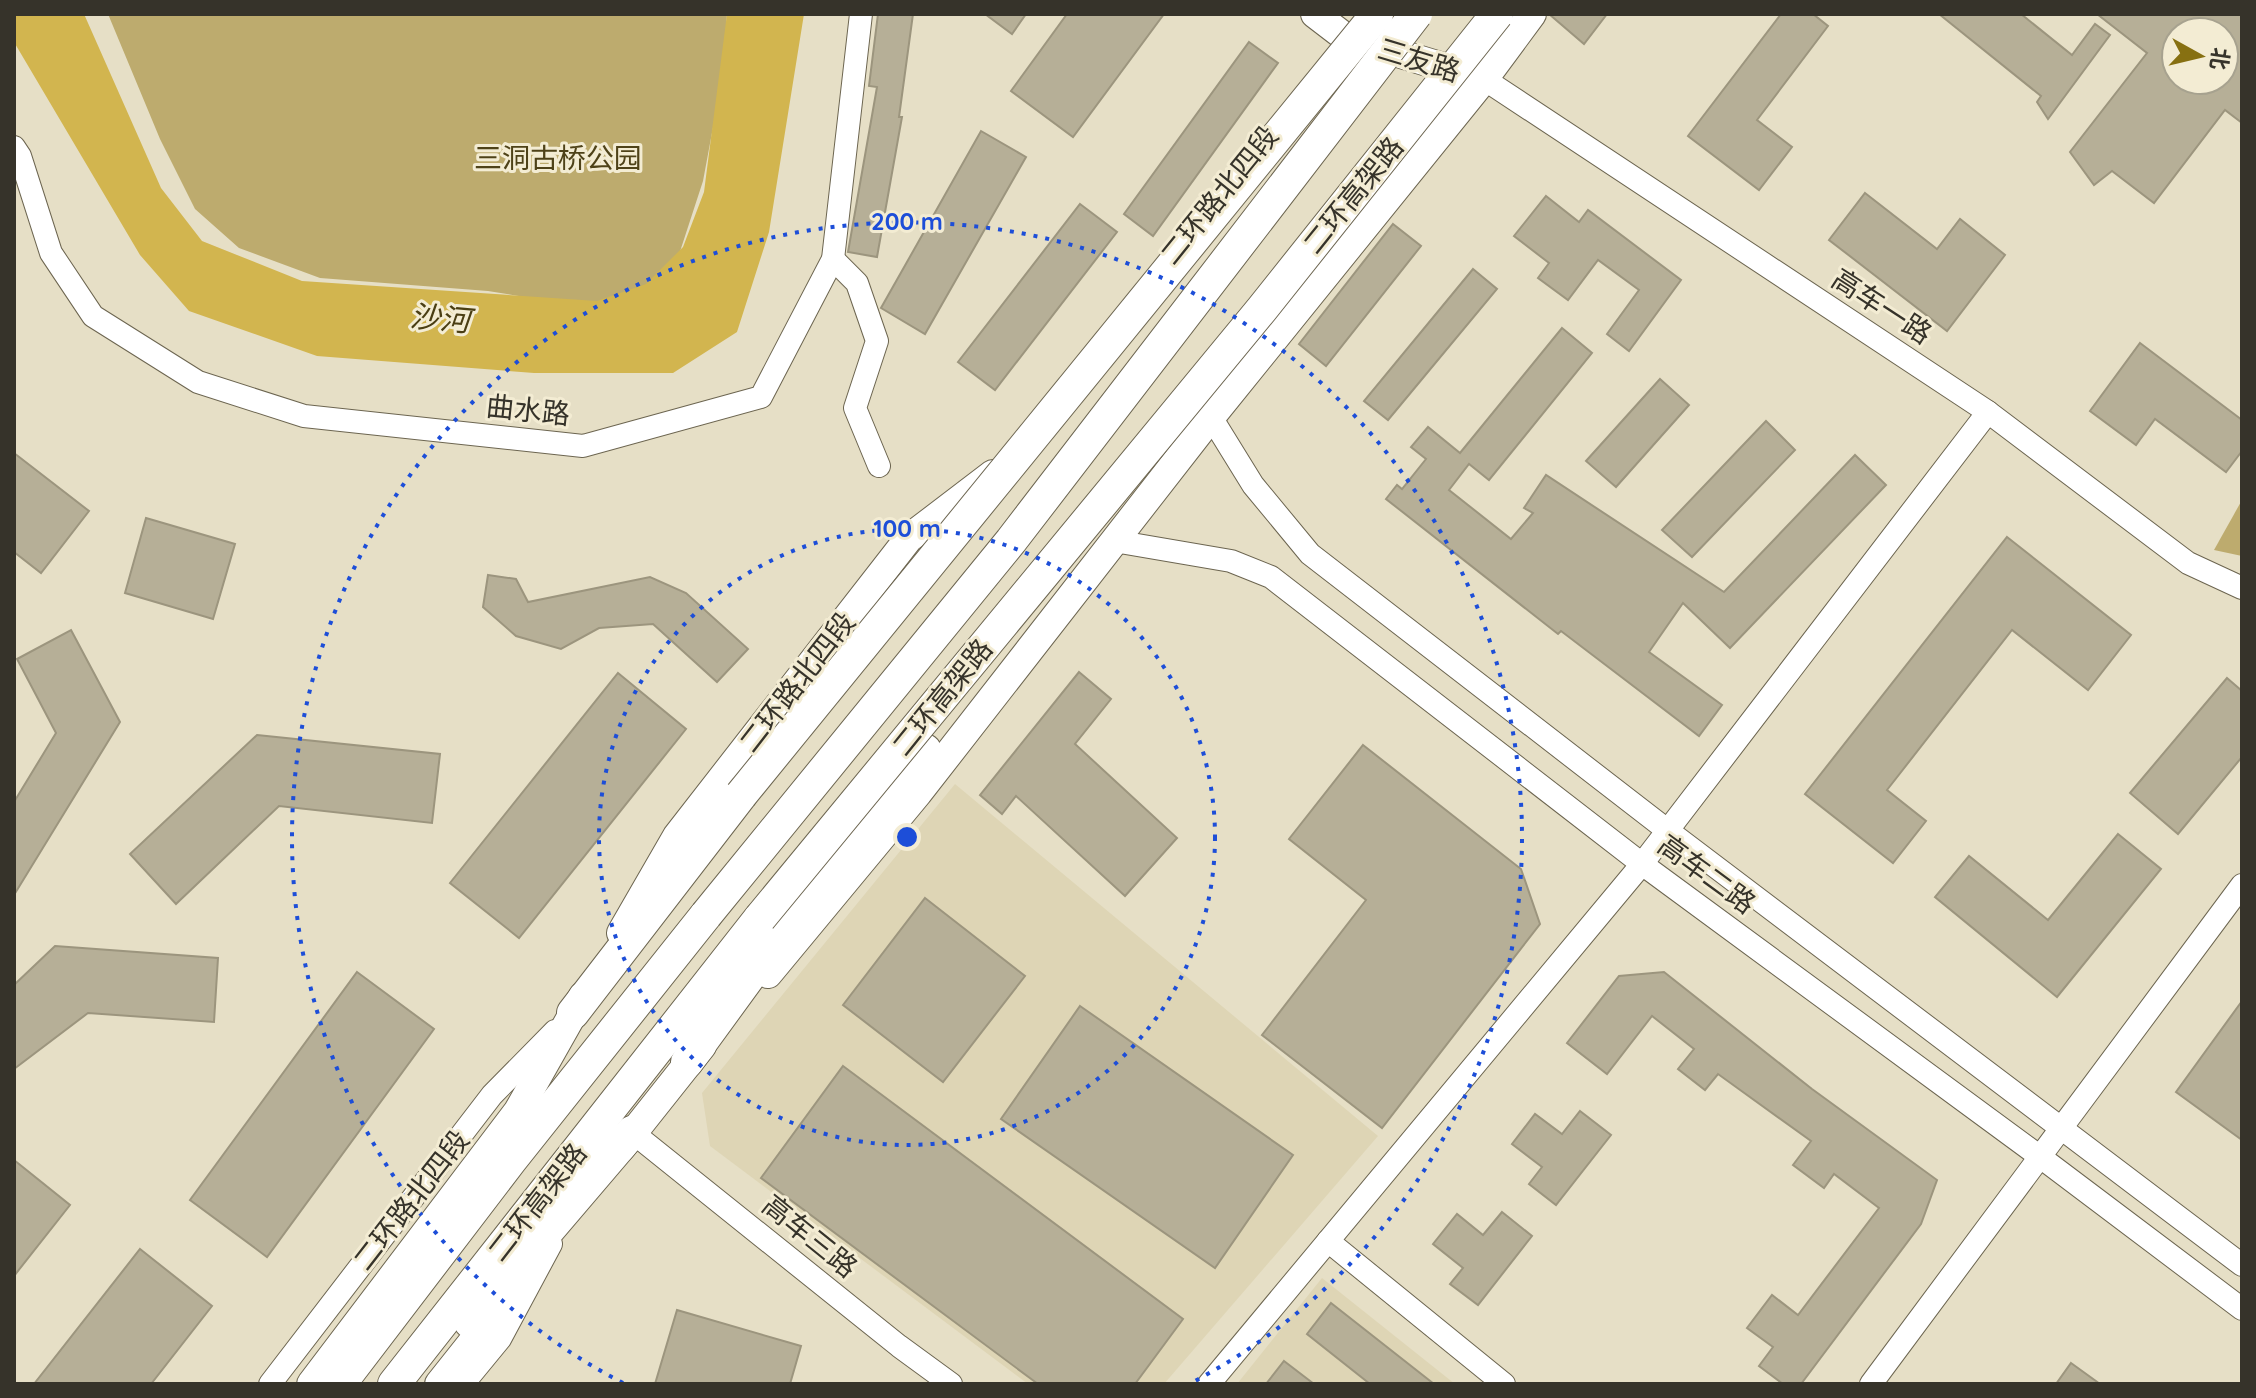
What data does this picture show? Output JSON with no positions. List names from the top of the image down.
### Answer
{
  "streets": {
    "highway": ["二环高架路"],
    "main road": ["三友路", "二环路北四段"],
    "street": [
      "高车一路",
      "曲水路",
      "高车二路",
      "高车三路"
    ]
  },
  "crossings": [
    ["三友路", "二环路北四段"],
    ["三友路", "高车一路"]
  ],
  "water": ["沙河"],
  "parks": ["三洞古桥公园"],
  "north": "right",
  "rings": ["200 m", "100 m"]
}
